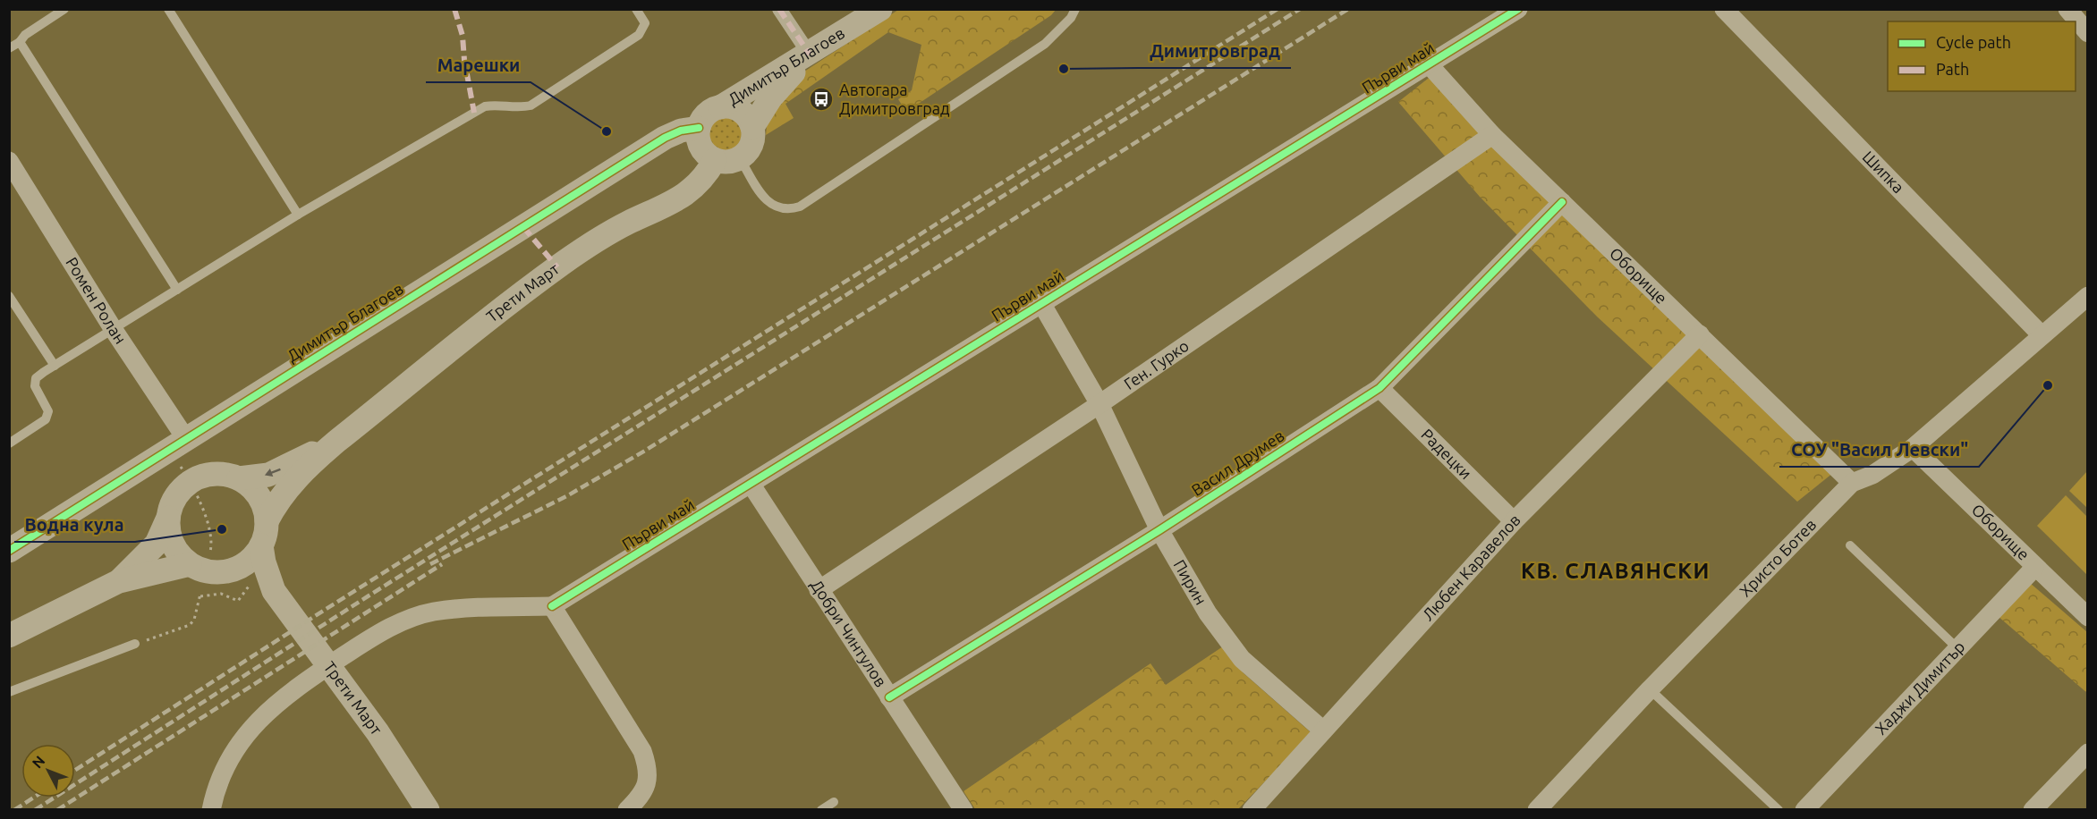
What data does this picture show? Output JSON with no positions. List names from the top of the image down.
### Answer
{
  "streets": {
    "street": [
      "Димитър Благоев",
      "Първи май",
      "Шипка",
      "Оборище",
      "Трети Март",
      "Ромен Ролан",
      "Ген. Гурко",
      "Радецки",
      "Васил Друмев",
      "Христо Ботев",
      "Любен Каравелов",
      "Пирин",
      "Добри Чинтулов",
      "Хаджи Димитър"
    ]
  },
  "crossings": [
    ["Димитър Благоев", "Трети Март"],
    ["Димитър Благоев", "Ромен Ролан"],
    ["Първи май", "Оборище"],
    ["Първи май", "Пирин"],
    ["Първи май", "Добри Чинтулов"],
    ["Шипка", "Христо Ботев"],
    ["Оборище", "Ген. Гурко"],
    ["Оборище", "Васил Друмев"],
    ["Оборище", "Христо Ботев"],
    ["Оборище", "Любен Каравелов"],
    ["Оборище", "Хаджи Димитър"],
    ["Ген. Гурко", "Пирин"],
    ["Ген. Гурко", "Добри Чинтулов"],
    ["Радецки", "Васил Друмев"],
    ["Радецки", "Любен Каравелов"],
    ["Васил Друмев", "Пирин"],
    ["Васил Друмев", "Добри Чинтулов"],
    ["Любен Каравелов", "Пирин"]
  ],
  "districts": ["КВ. СЛАВЯНСКИ"],
  "places": {
    "other": [
      "Димитровград",
      "Марешки",
      "СОУ \"Васил Левски\"",
      "Водна кула"
    ],
    "bus stop": ["Автогара Димитровград"]
  },
  "legend": ["Cycle path", "Path"],
  "north": "top left"
}
